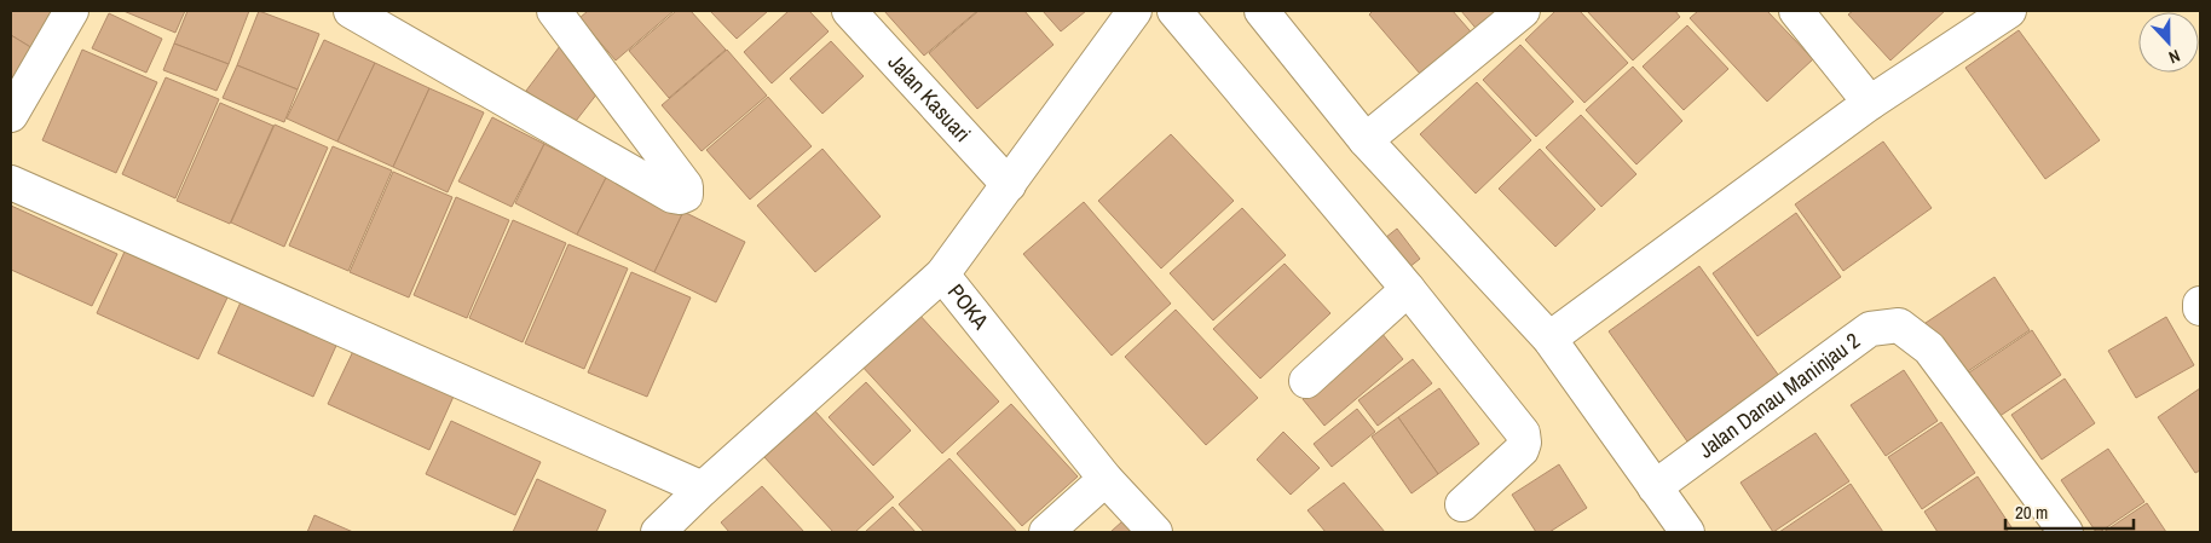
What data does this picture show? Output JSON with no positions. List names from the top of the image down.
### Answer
{
  "streets": {
    "street": ["Jalan Kasuari", "POKA", "Jalan Danau Maninjau 2"]
  },
  "crossings": [
    ["Jalan Kasuari", "POKA"]
  ],
  "scale_bar": "20 m",
  "north": "bottom"
}
